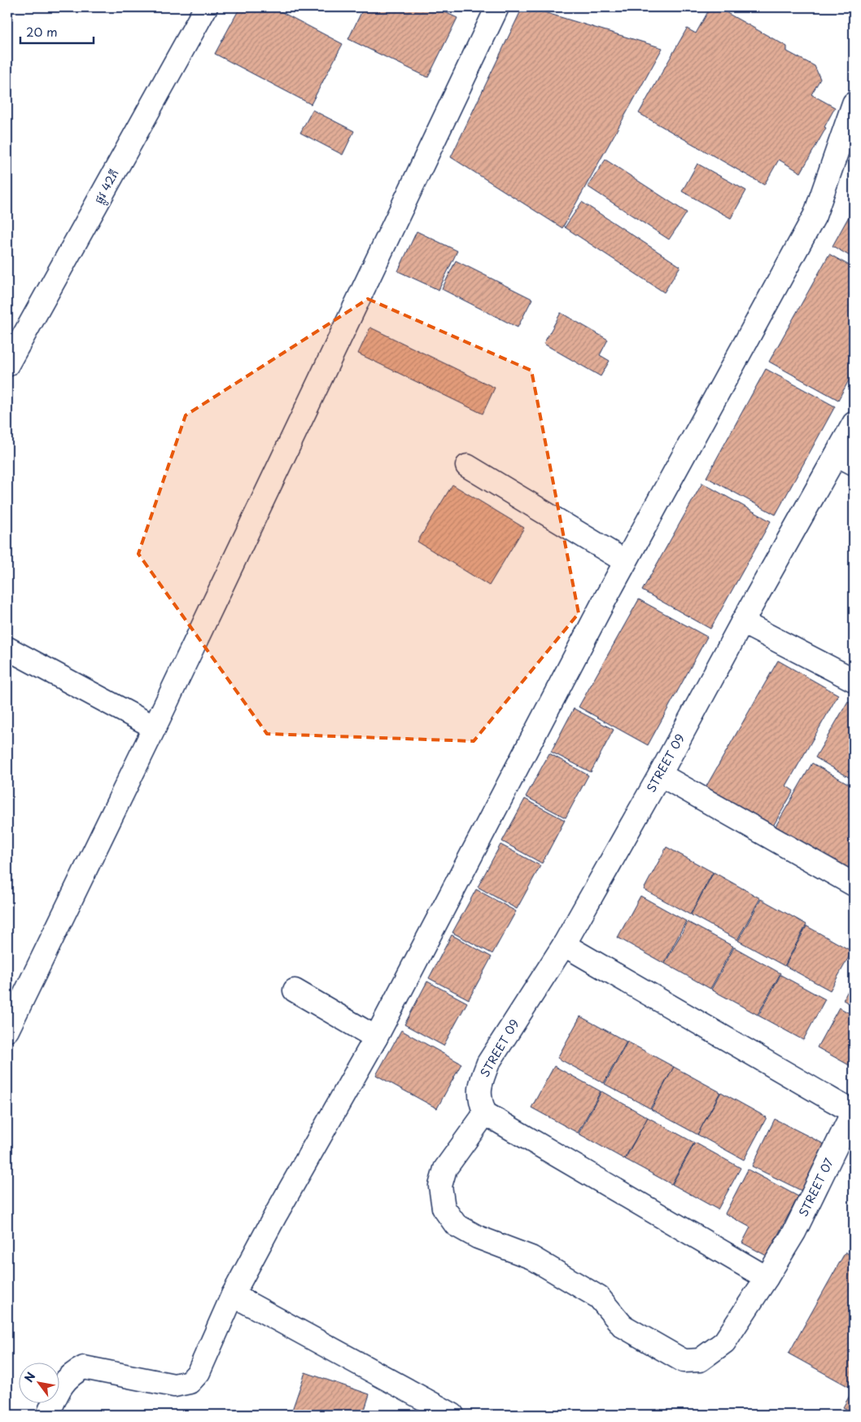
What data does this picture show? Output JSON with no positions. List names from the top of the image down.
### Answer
{
  "streets": {
    "street": ["ផ្លូវ 42ភី", "STREET 09", "STREET 07"]
  },
  "crossings": [
    ["STREET 09", "STREET 07"]
  ],
  "scale_bar": "20 m",
  "north": "top left"
}
